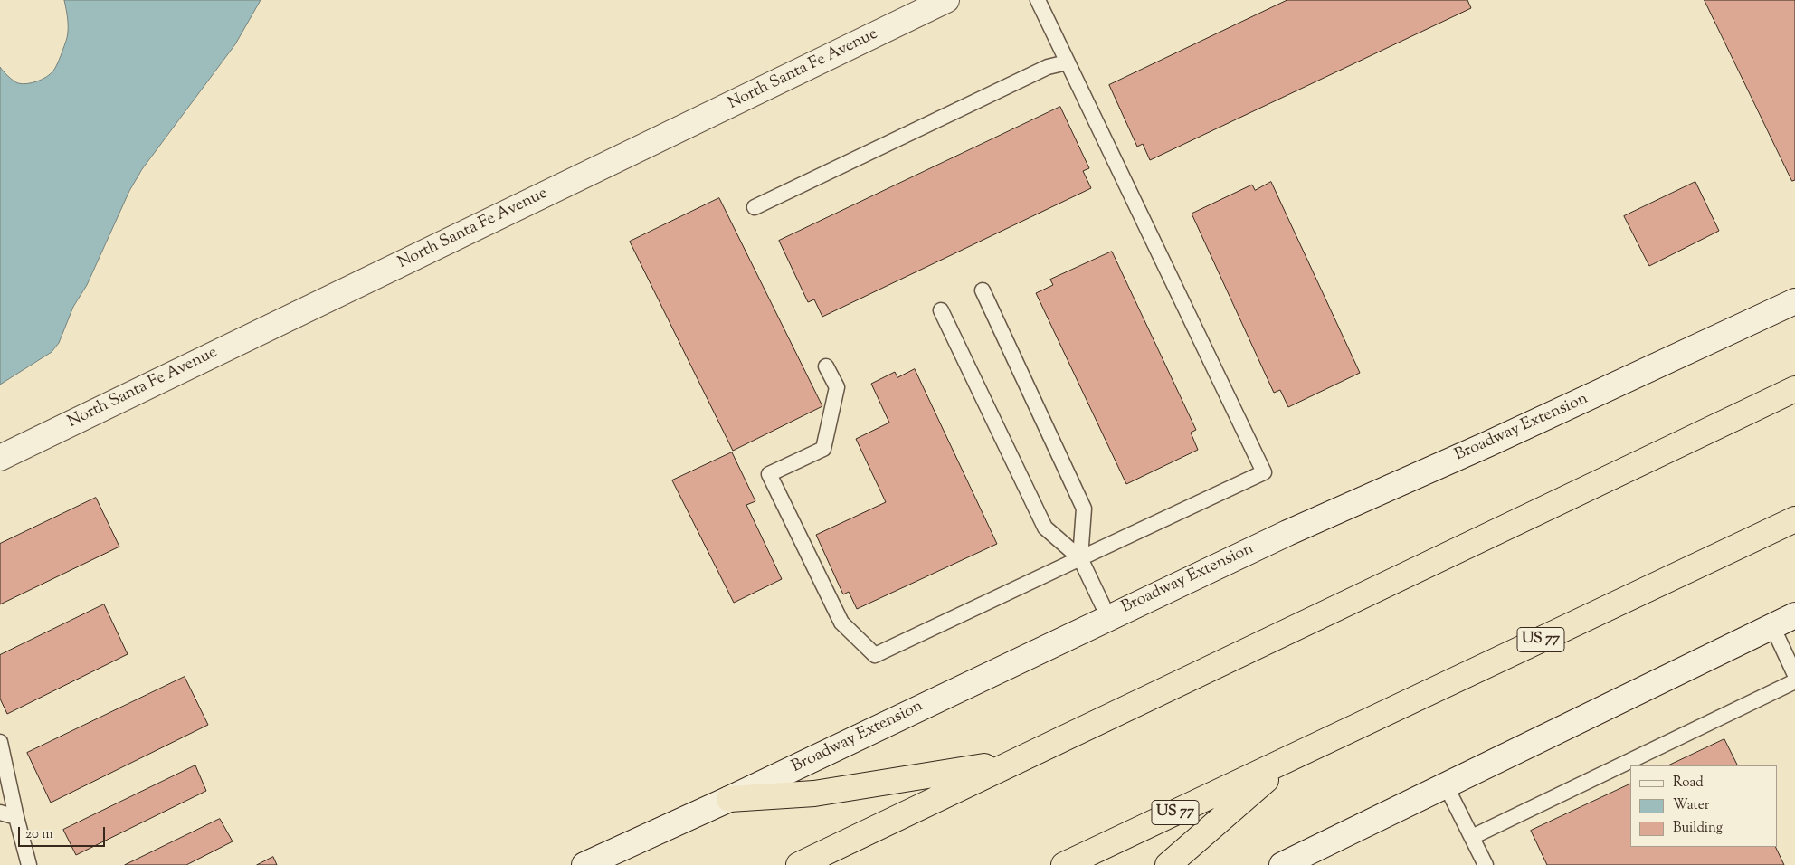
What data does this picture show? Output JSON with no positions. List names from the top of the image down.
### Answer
{
  "streets": {
    "highway": ["US 77"],
    "main road": ["North Santa Fe Avenue", "Broadway Extension"]
  },
  "legend": ["Road", "Water", "Building"],
  "scale_bar": "20 m"
}
